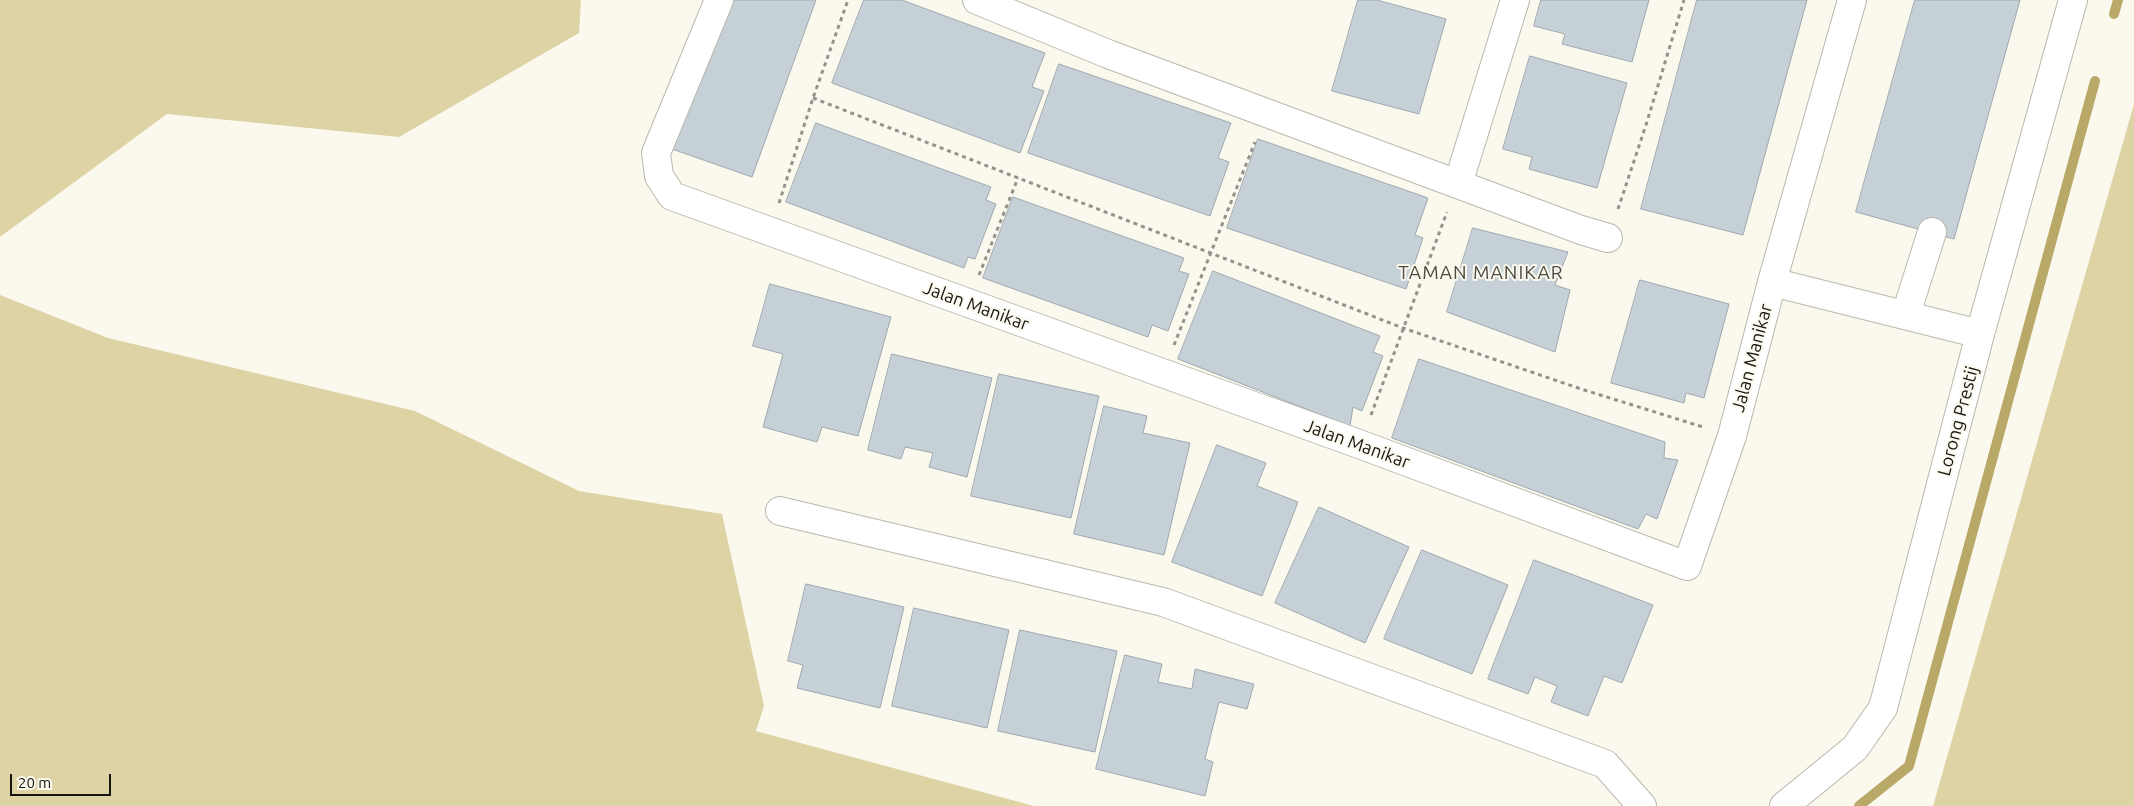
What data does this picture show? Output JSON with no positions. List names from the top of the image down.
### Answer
{
  "streets": {
    "street": ["Jalan Manikar", "Lorong Prestij"]
  },
  "districts": ["TAMAN MANIKAR"],
  "scale_bar": "20 m"
}
